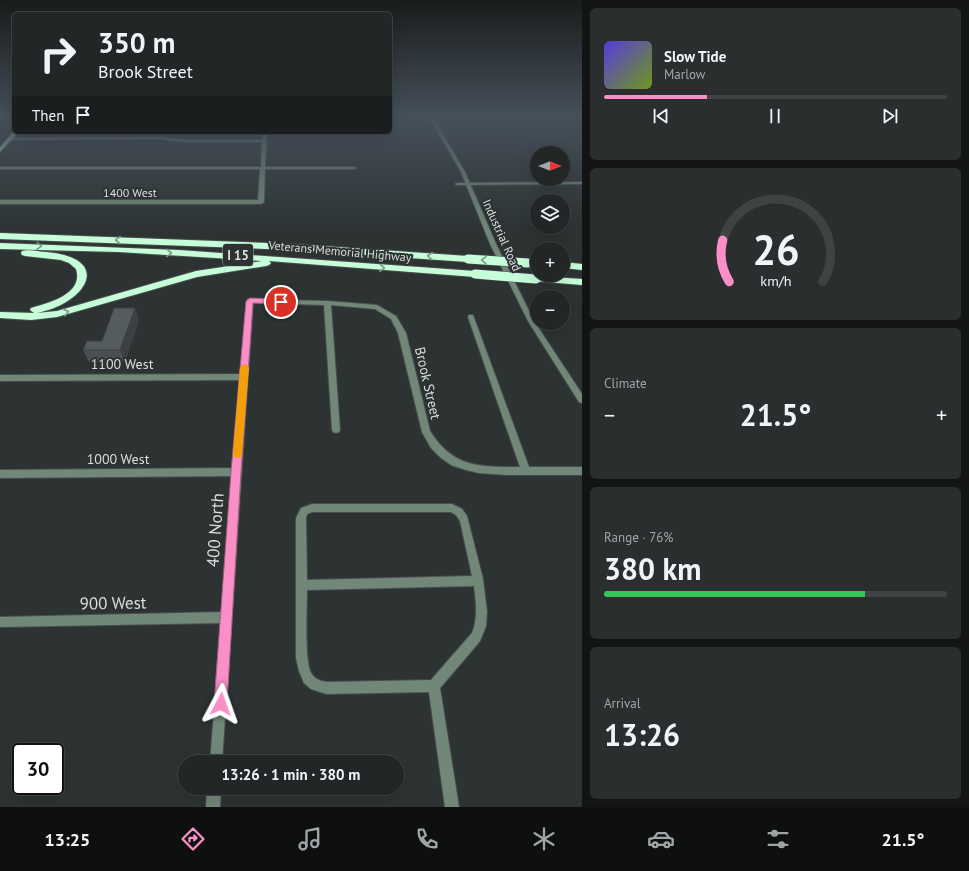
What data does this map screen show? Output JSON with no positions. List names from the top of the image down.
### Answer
{
  "streets": {
    "highway": ["Veterans Memorial Highway", "I 15"],
    "street": [
      "1400 West",
      "Industrial Road",
      "1100 West",
      "Brook Street",
      "1000 West",
      "400 North",
      "900 West"
    ]
  },
  "crossings": [
    ["1100 West", "400 North"],
    ["Brook Street", "400 North"],
    ["1000 West", "400 North"],
    ["400 North", "900 West"]
  ],
  "north": "right",
  "page": {
    "turn": ["350 m", "Brook Street"],
    "song": ["Slow Tide", "Marlow"],
    "then": "Then",
    "map_buttons": ["+", "−"],
    "tile": [
      "Climate",
      ["Range · 76%", "380 km"],
      ["Arrival", "13:26"]
    ],
    "heat": ["−", "21.5°", "+"],
    "limit": "30",
    "trip": "13:26 · 1 min · 380 m",
    "tabs": ["13:25", "21.5°"],
    "gauge": ["26", "km/h"]
  }
}
